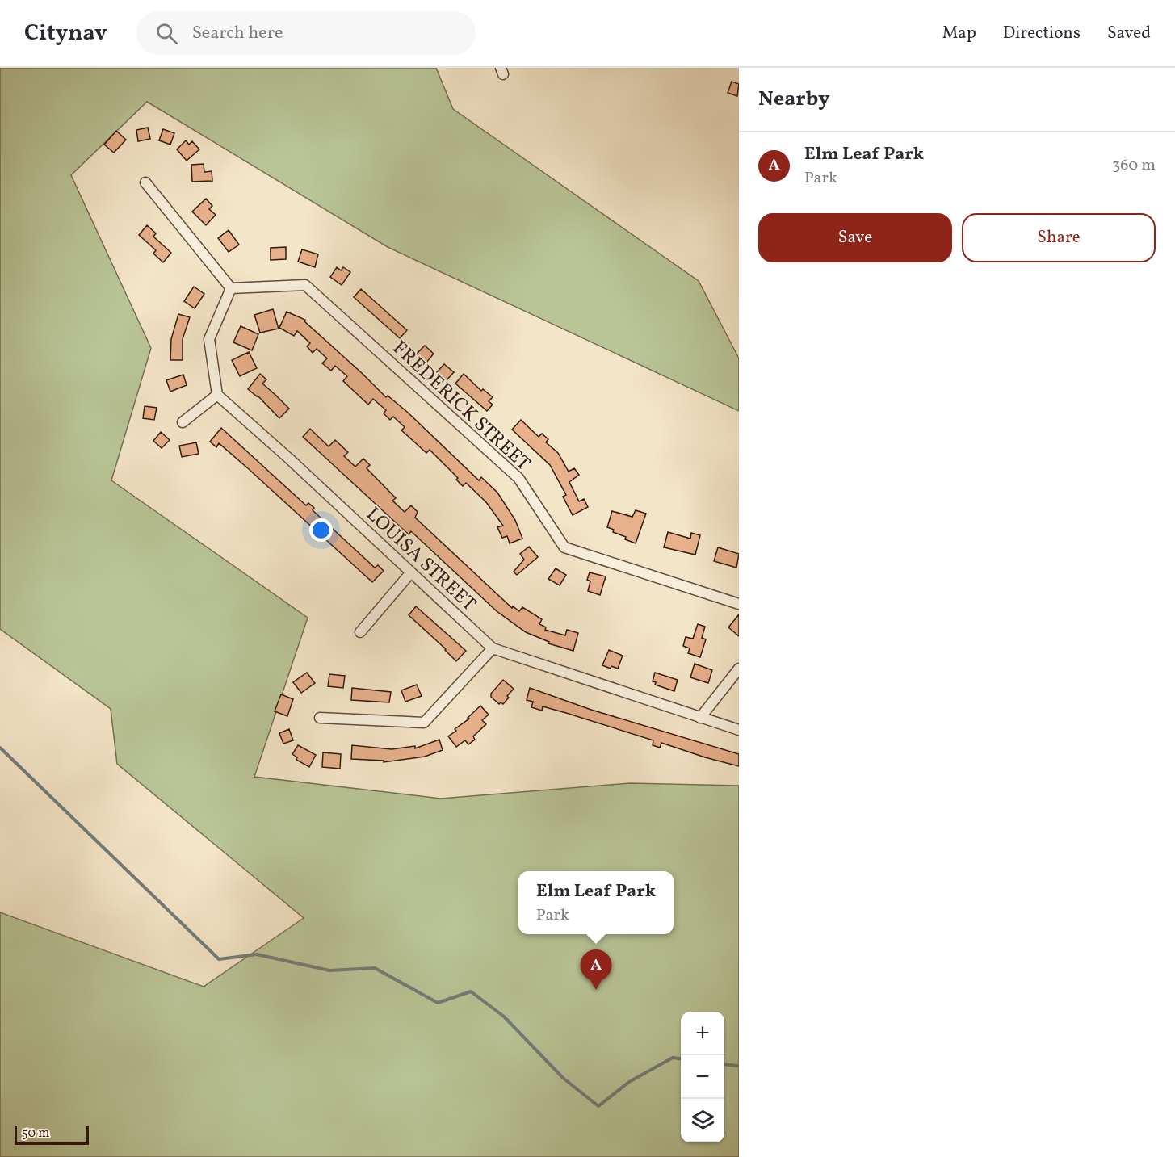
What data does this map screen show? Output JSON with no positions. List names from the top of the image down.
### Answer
{
  "streets": {
    "street": ["FREDERICK STREET", "LOUISA STREET"]
  },
  "scale_bar": "50 m",
  "page": {
    "header": "Citynav",
    "search": "Search here",
    "nav": ["Map", "Directions", "Saved"],
    "heading": "Nearby",
    "list": [
      {
        "mark": "A",
        "name": "Elm Leaf Park",
        "note": "Park",
        "value": "360 m"
      }
    ],
    "buttons": ["Save", "Share"],
    "popup": ["Elm Leaf Park", "Park"],
    "pins": "A",
    "map_buttons": ["+", "−"],
    "scale": "50 m"
  }
}
